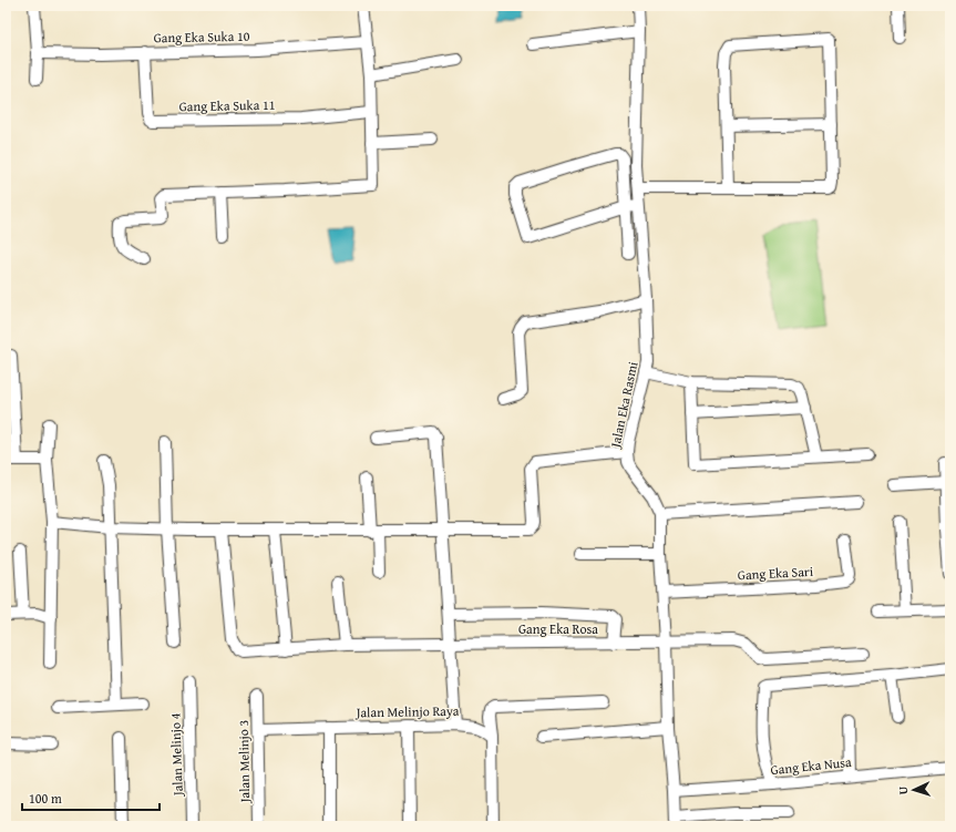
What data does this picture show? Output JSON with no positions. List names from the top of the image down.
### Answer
{
  "streets": {
    "street": [
      "Gang Eka Suka 10",
      "Gang Eka Suka 11",
      "Jalan Eka Rasmi",
      "Gang Eka Sari",
      "Gang Eka Rosa",
      "Jalan Melinjo Raya",
      "Jalan Melinjo 4",
      "Jalan Melinjo 3",
      "Gang Eka Nusa"
    ]
  },
  "crossings": [
    ["Gang Eka Suka 10", "Gang Eka Suka 11"],
    ["Jalan Eka Rasmi", "Gang Eka Sari"],
    ["Jalan Eka Rasmi", "Gang Eka Rosa"],
    ["Jalan Eka Rasmi", "Gang Eka Nusa"],
    ["Jalan Melinjo Raya", "Jalan Melinjo 3"]
  ],
  "scale_bar": "100 m",
  "north": "left"
}
